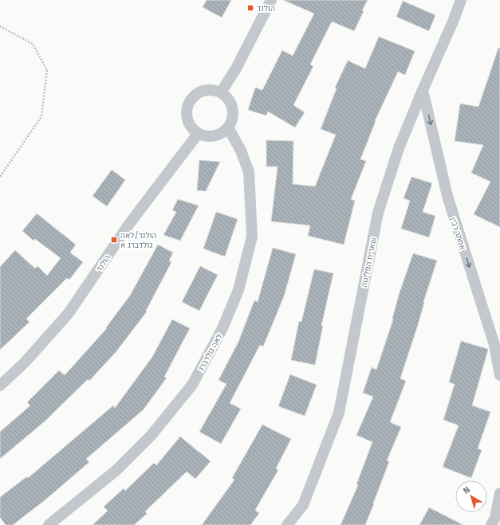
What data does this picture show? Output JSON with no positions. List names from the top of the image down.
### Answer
{
  "streets": {
    "street": [
      "אסתר רבין",
      "שארית הפליטה",
      "הולנד",
      "לאה גולדברג"
    ]
  },
  "crossings": [
    ["אסתר רבין", "שארית הפליטה"],
    ["הולנד", "לאה גולדברג"]
  ],
  "one_way": ["אסתר רבין"],
  "places": {
    "transit": ["הולנד", "הולנד/לאה גולדברג א"]
  },
  "north": "top left"
}
